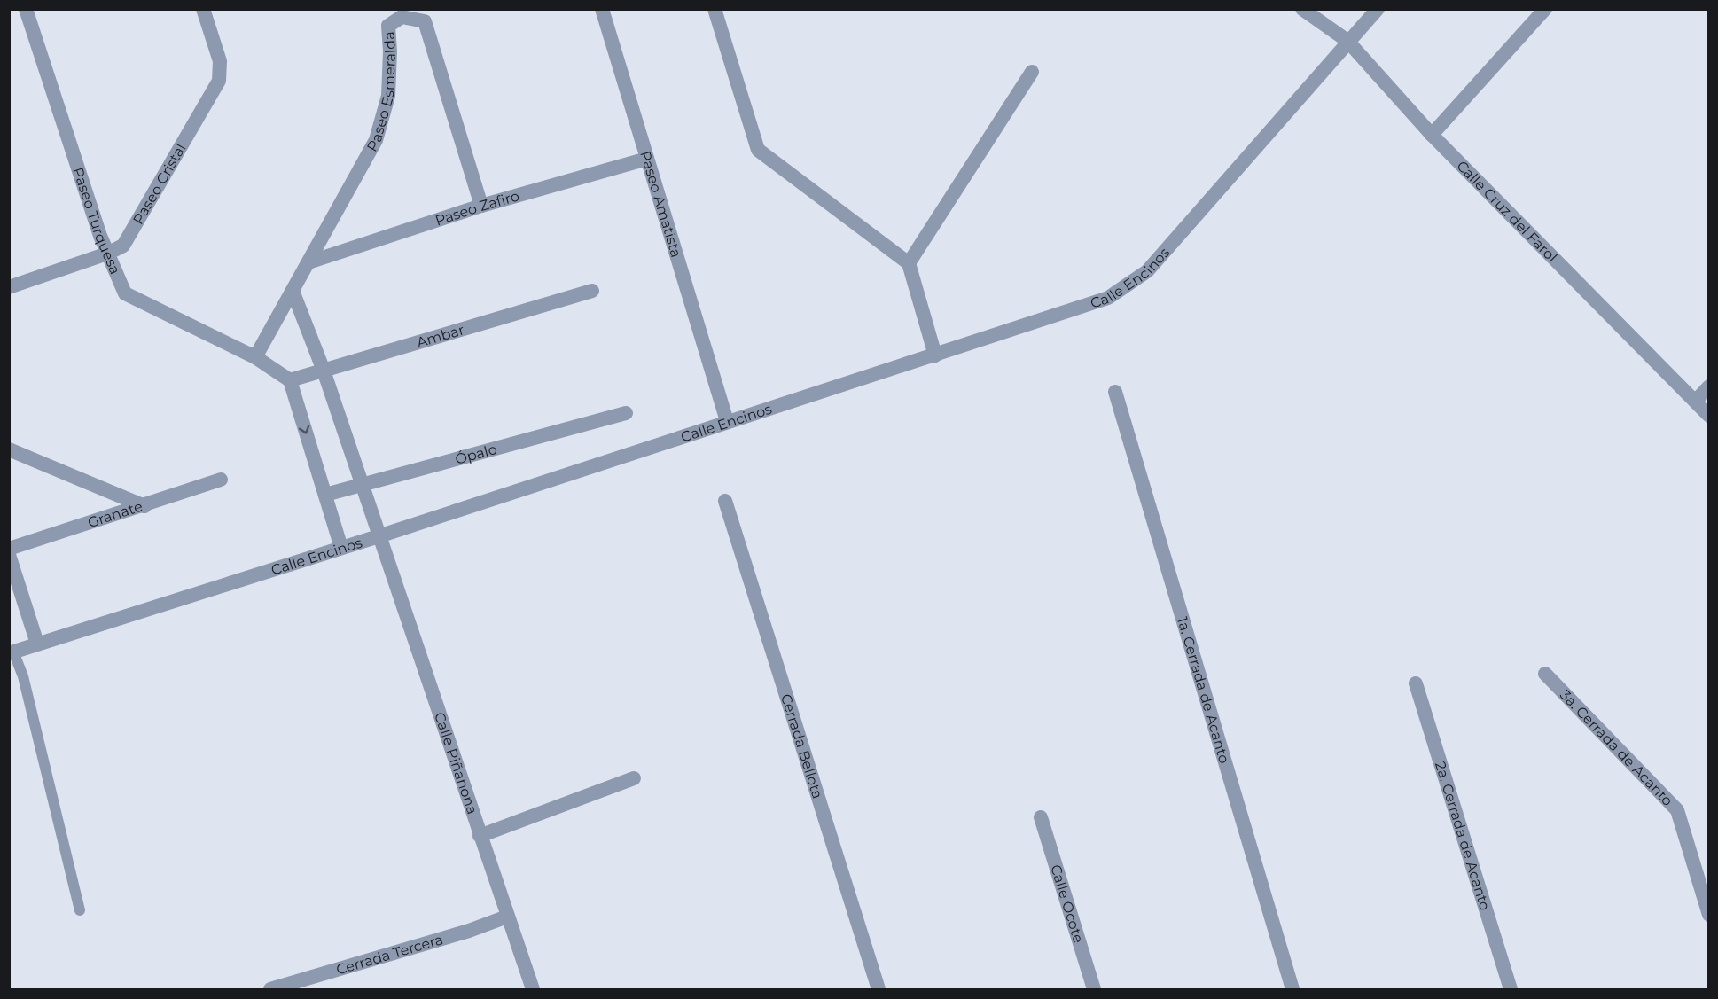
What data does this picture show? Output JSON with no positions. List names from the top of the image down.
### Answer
{
  "streets": {
    "street": [
      "Paseo Esmeralda",
      "Paseo Cristal",
      "Paseo Amatista",
      "Paseo Zafiro",
      "Calle Cruz del Farol",
      "Paseo Turquesa",
      "Calle Encinos",
      "Ambar",
      "Ópalo",
      "Granate",
      "1a. Cerrada de Acanto",
      "Cerrada Bellota",
      "3a. Cerrada de Acanto",
      "Calle Piñanona",
      "2a. Cerrada de Acanto",
      "Calle Ocote",
      "Cerrada Tercera"
    ]
  },
  "crossings": [
    ["Paseo Esmeralda", "Paseo Zafiro"],
    ["Paseo Esmeralda", "Paseo Turquesa"],
    ["Paseo Cristal", "Paseo Turquesa"],
    ["Paseo Amatista", "Paseo Zafiro"],
    ["Paseo Amatista", "Calle Encinos"],
    ["Calle Cruz del Farol", "Calle Encinos"],
    ["Paseo Turquesa", "Ambar"],
    ["Calle Encinos", "Calle Piñanona"],
    ["Calle Piñanona", "Cerrada Tercera"]
  ]
}
